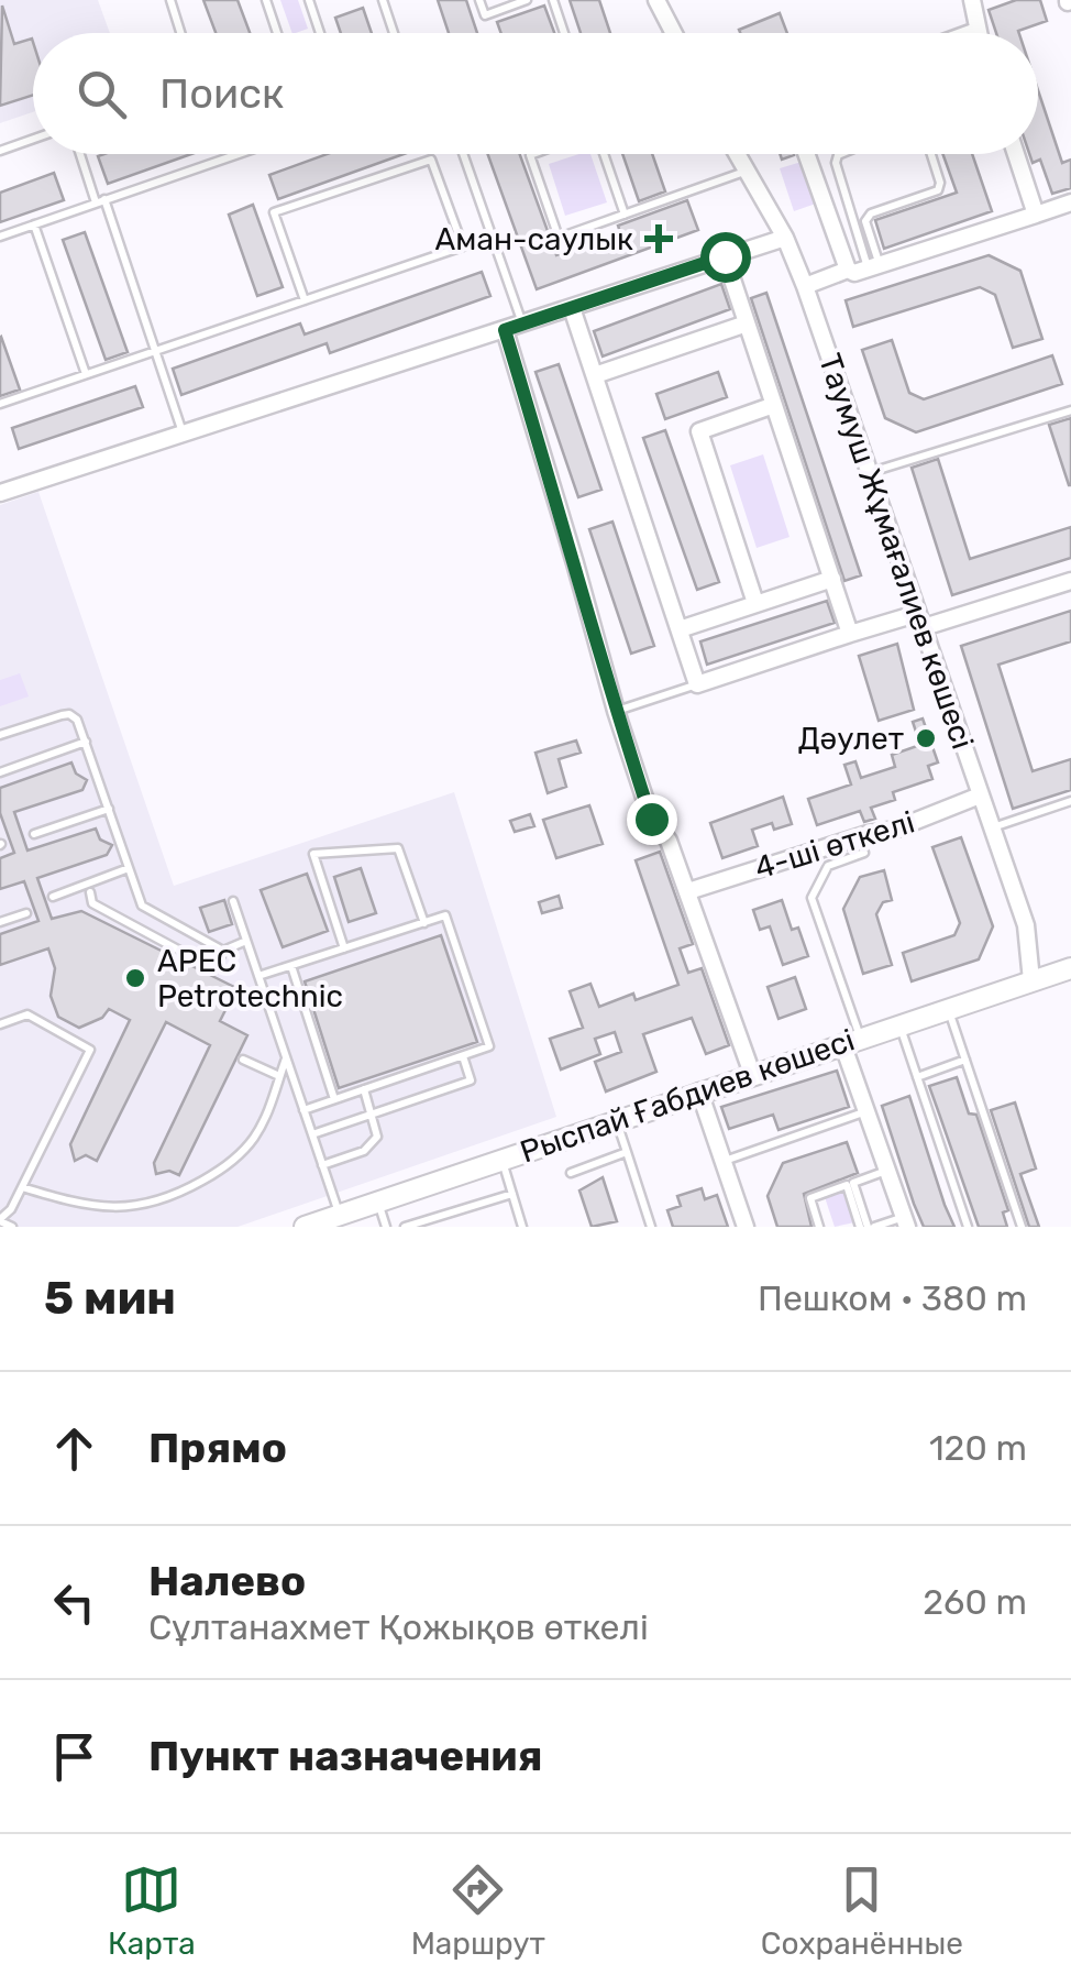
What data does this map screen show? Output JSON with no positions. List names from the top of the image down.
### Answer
{
  "streets": {
    "street": ["Таумуш Жұмағалиев көшесі", "4-ші өткелі", "Рыспай Ғабдиев көшесі"]
  },
  "crossings": [
    ["Таумуш Жұмағалиев көшесі", "4-ші өткелі"],
    ["Таумуш Жұмағалиев көшесі", "Рыспай Ғабдиев көшесі"]
  ],
  "places": {
    "health": ["Аман-саулык"],
    "other": ["Дәулет", "APEC Petrotechnic"]
  },
  "page": {
    "search": "Поиск",
    "heading": ["5 мин", "Пешком · 380 m"],
    "list": [
      ["Прямо", "120 m"],
      ["Налево", "Сұлтанахмет Қожықов өткелі", "260 m"],
      "Пункт назначения"
    ],
    "nav": ["Карта", "Маршрут", "Сохранённые"]
  }
}
